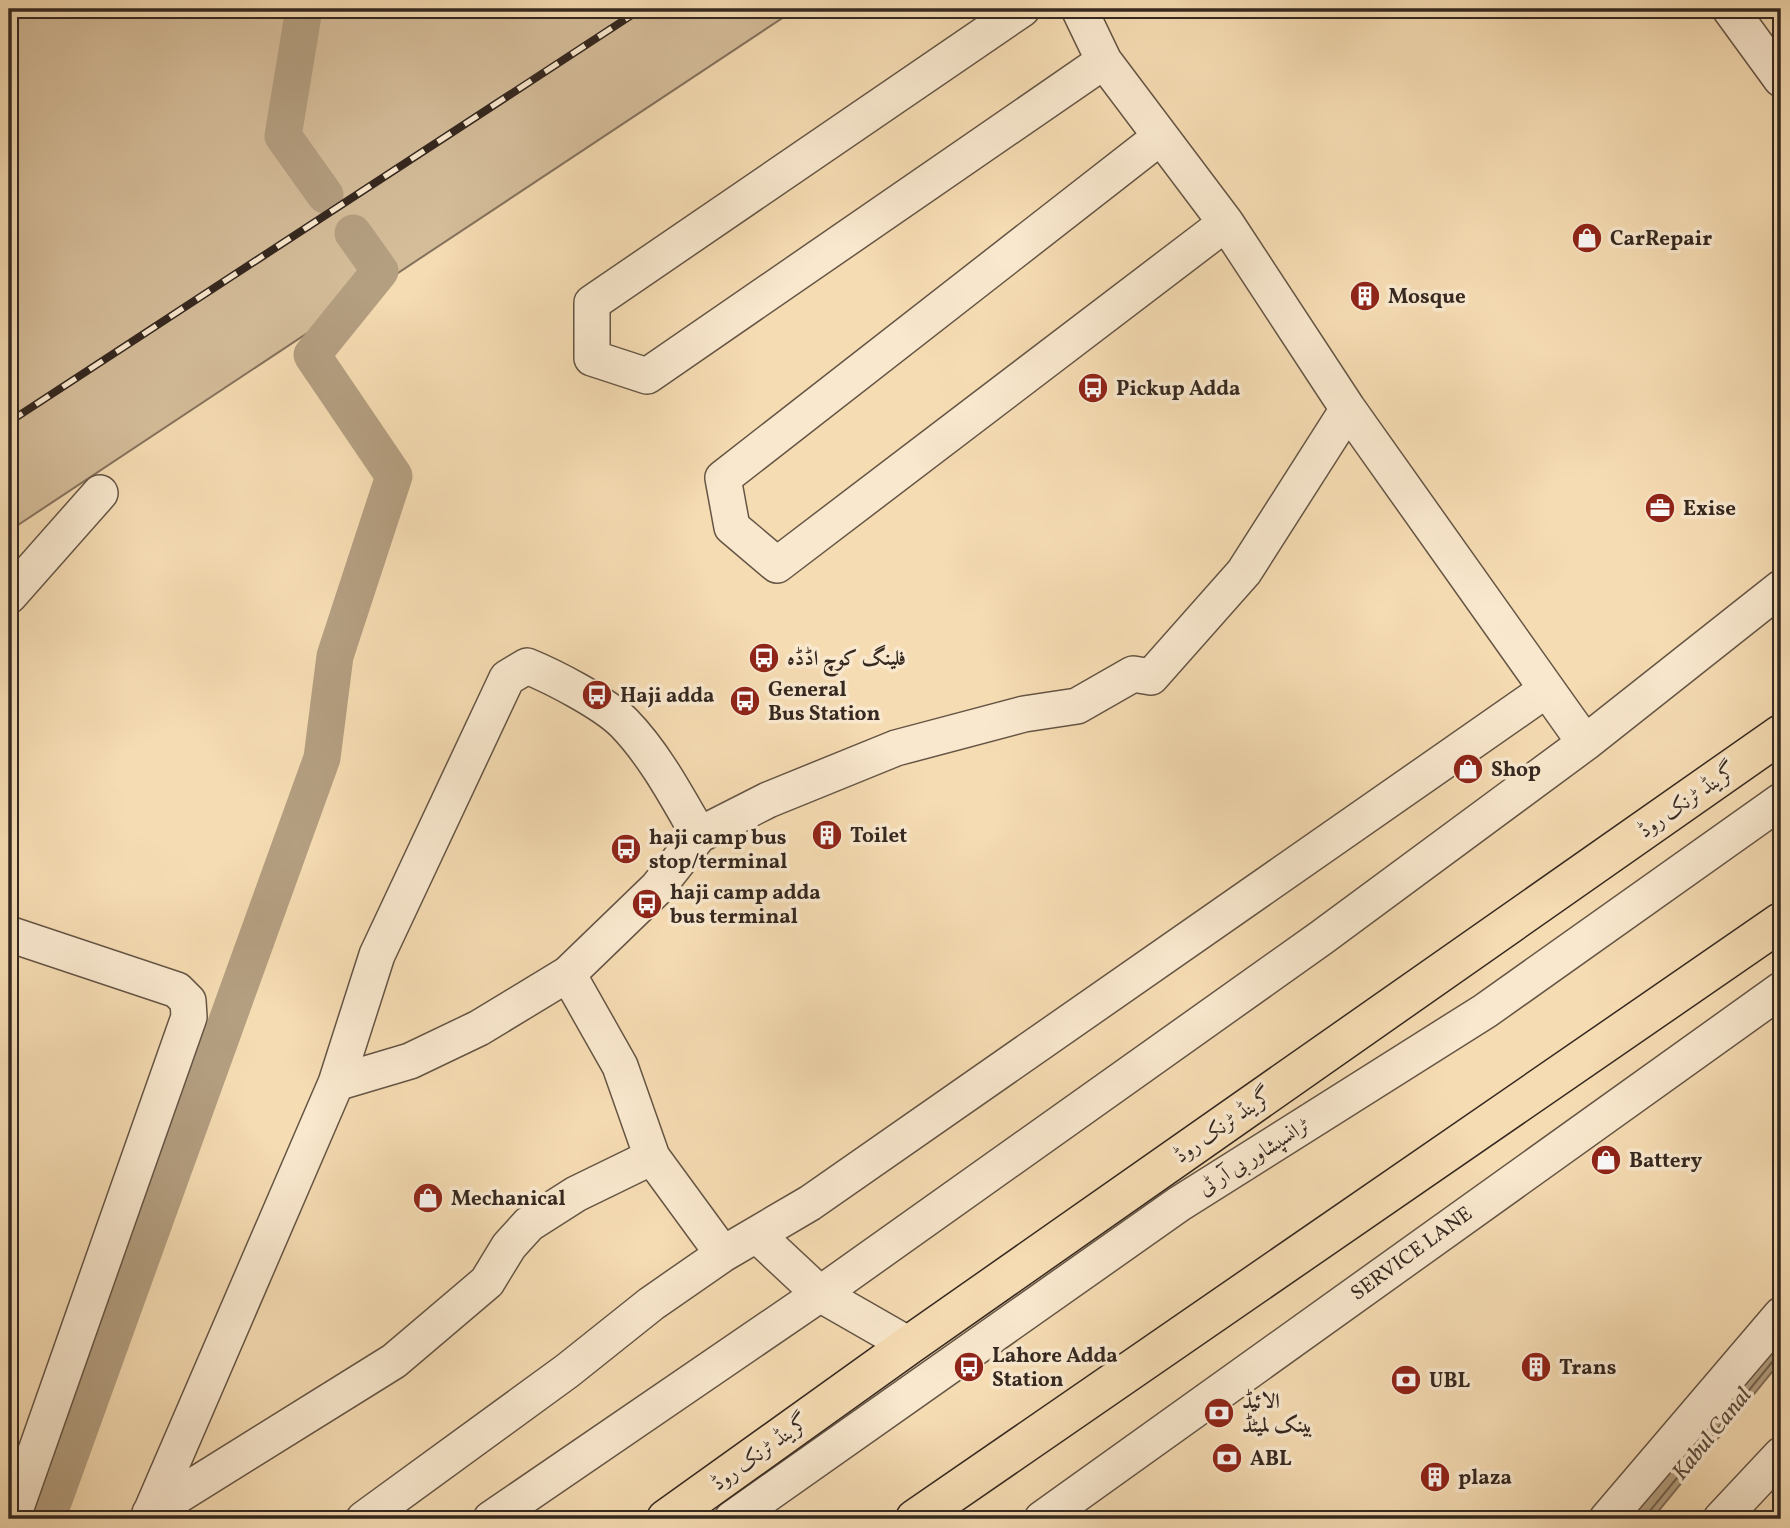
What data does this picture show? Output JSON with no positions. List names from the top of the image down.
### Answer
{
  "streets": {
    "highway": ["گرینڈ ٹرنک روڈ"],
    "street": ["ٹرانسپشاور بی آر ٹی", "SERVICE LANE"]
  },
  "water": ["Kabul Canal"],
  "places": {
    "shop": [
      "CarRepair",
      "Shop",
      "Battery",
      "Mechanical"
    ],
    "building": [
      "Mosque",
      "Toilet",
      "Trans",
      "plaza"
    ],
    "bus stop": [
      "Pickup Adda",
      "فلینگ کوچ اڈڈہ",
      "Haji adda",
      "General Bus Station",
      "haji camp bus stop/terminal",
      "haji camp adda bus terminal",
      "Lahore Adda Station"
    ],
    "office": ["Exise"],
    "bank": ["UBL", "الائیڈ بینک لمیٹڈ", "ABL"]
  }
}
